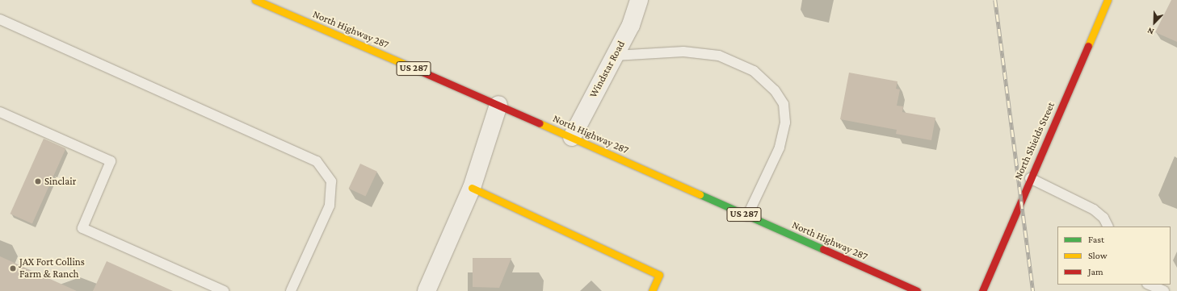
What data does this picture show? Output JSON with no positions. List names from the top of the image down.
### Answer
{
  "streets": {
    "main road": ["North Highway 287", "US 287", "North Shields Street"],
    "street": ["Windstar Road"]
  },
  "crossings": [
    ["North Highway 287", "Windstar Road"]
  ],
  "places": ["Sinclair", "JAX Fort Collins Farm & Ranch"],
  "legend": ["Fast", "Slow", "Jam"],
  "north": "bottom left"
}
